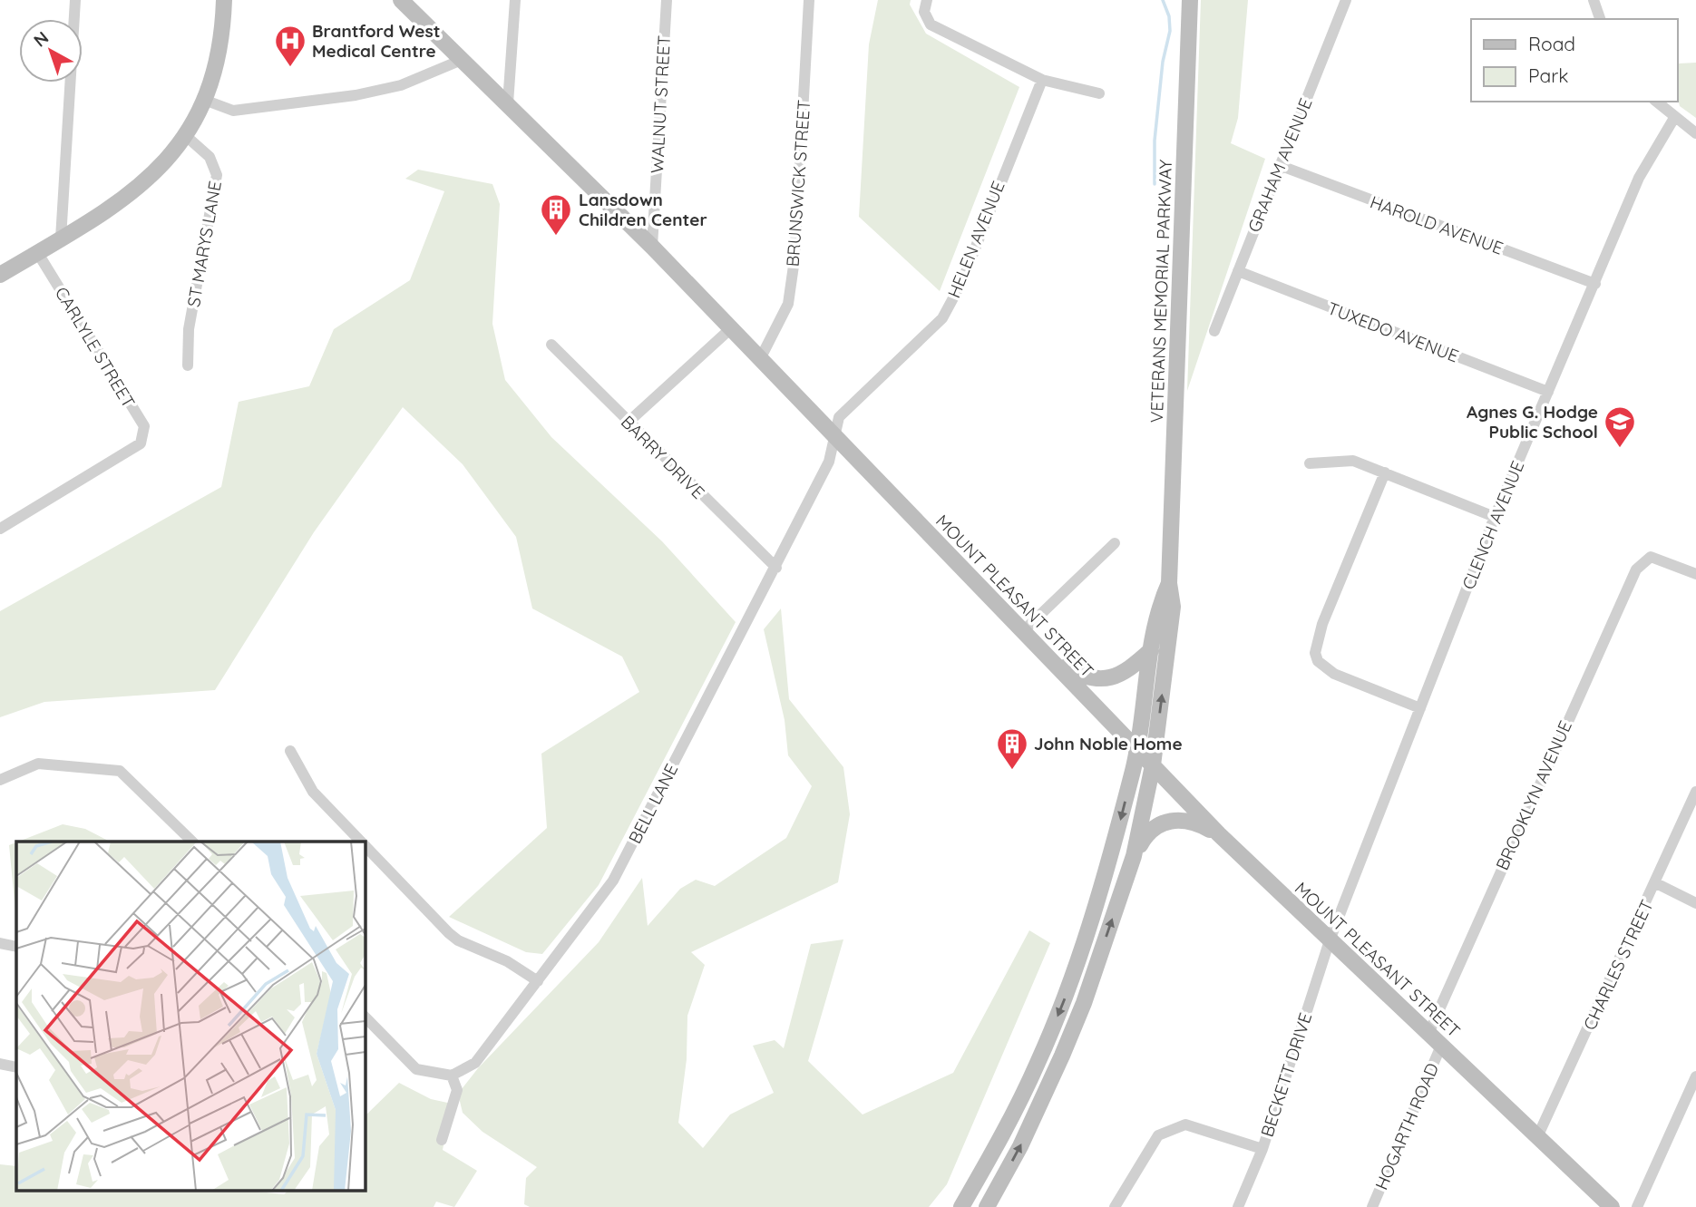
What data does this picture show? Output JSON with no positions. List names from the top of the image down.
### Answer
{
  "streets": {
    "main road": ["VETERANS MEMORIAL PARKWAY", "MOUNT PLEASANT STREET"],
    "street": [
      "WALNUT STREET",
      "GRAHAM AVENUE",
      "BRUNSWICK STREET",
      "HAROLD AVENUE",
      "HELEN AVENUE",
      "ST MARYS LANE",
      "TUXEDO AVENUE",
      "CARLYLE STREET",
      "BARRY DRIVE",
      "CLENCH AVENUE",
      "BROOKLYN AVENUE",
      "BELL LANE",
      "CHARLES STREET",
      "BECKETT DRIVE",
      "HOGARTH ROAD"
    ]
  },
  "crossings": [
    ["WALNUT STREET", "MOUNT PLEASANT STREET"],
    ["GRAHAM AVENUE", "HAROLD AVENUE"],
    ["GRAHAM AVENUE", "TUXEDO AVENUE"],
    ["BRUNSWICK STREET", "MOUNT PLEASANT STREET"],
    ["HAROLD AVENUE", "CLENCH AVENUE"],
    ["HELEN AVENUE", "MOUNT PLEASANT STREET"],
    ["HELEN AVENUE", "BELL LANE"],
    ["VETERANS MEMORIAL PARKWAY", "MOUNT PLEASANT STREET"],
    ["TUXEDO AVENUE", "CLENCH AVENUE"],
    ["BARRY DRIVE", "BELL LANE"],
    ["CLENCH AVENUE", "MOUNT PLEASANT STREET"],
    ["CLENCH AVENUE", "BECKETT DRIVE"],
    ["MOUNT PLEASANT STREET", "BROOKLYN AVENUE"],
    ["MOUNT PLEASANT STREET", "BELL LANE"],
    ["MOUNT PLEASANT STREET", "CHARLES STREET"],
    ["MOUNT PLEASANT STREET", "BECKETT DRIVE"],
    ["MOUNT PLEASANT STREET", "HOGARTH ROAD"]
  ],
  "places": {
    "hospital": ["Brantford West Medical Centre"],
    "building": ["Lansdown Children Center", "John Noble Home"],
    "school or university": ["Agnes G. Hodge Public School"]
  },
  "legend": ["Road", "Park"],
  "north": "top left"
}
